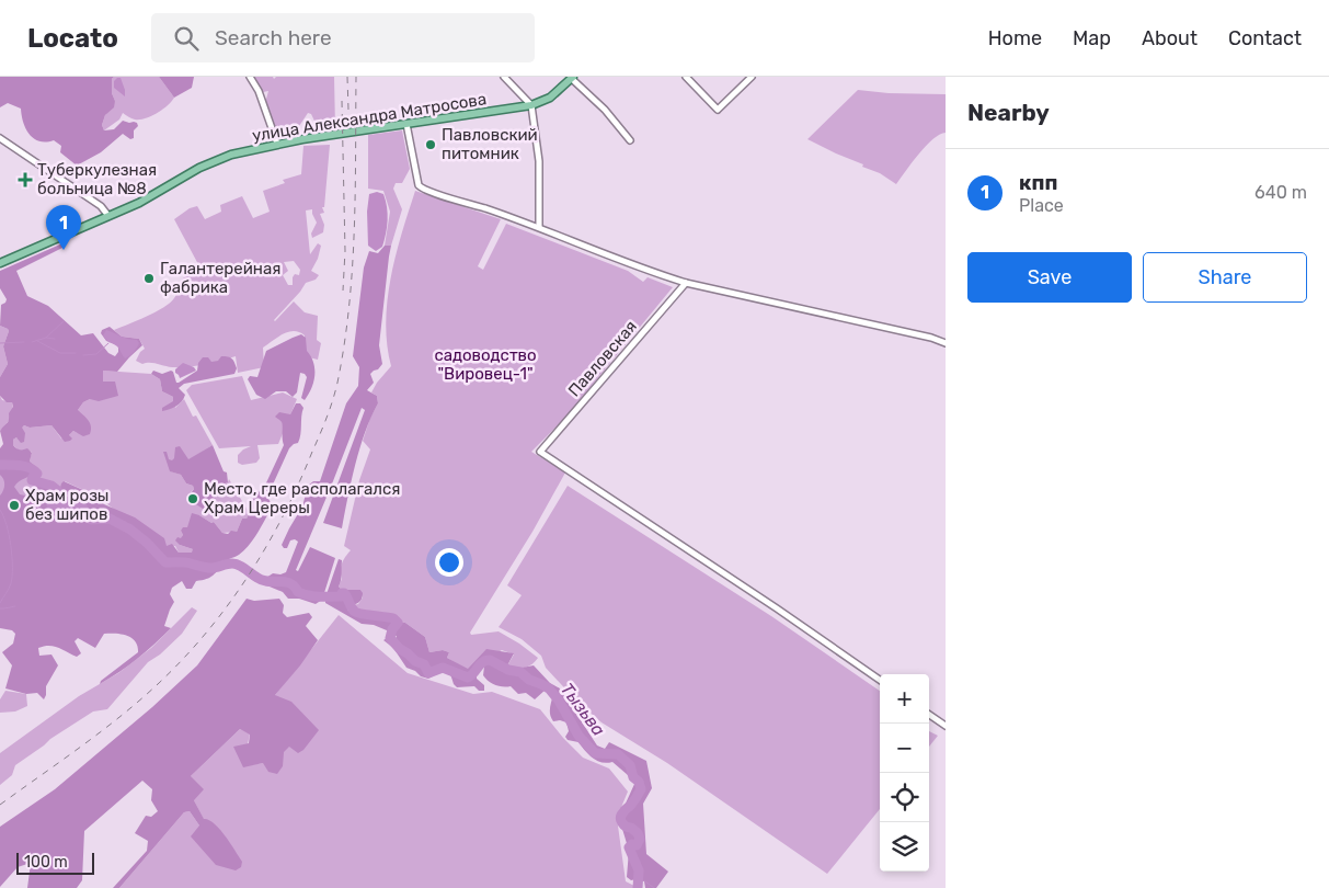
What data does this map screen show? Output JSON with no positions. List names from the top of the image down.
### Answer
{
  "streets": {
    "main road": ["улица Александра Матросова"],
    "street": ["Павловская"]
  },
  "water": ["Тызьва"],
  "parks": ["садоводство \"Вировец-1\""],
  "places": {
    "other": [
      "Павловский питомник",
      "Галантерейная фабрика",
      "Место, где располагался Храм Цереры",
      "Храм розы без шипов"
    ],
    "health": ["Туберкулезная больница №8"]
  },
  "scale_bar": "100 m",
  "page": {
    "header": "Locato",
    "search": "Search here",
    "nav": [
      "Home",
      "Map",
      "About",
      "Contact"
    ],
    "heading": "Nearby",
    "list": [
      {
        "mark": "1",
        "name": "кпп",
        "note": "Place",
        "value": "640 m"
      }
    ],
    "pins": "1",
    "buttons": ["Save", "Share"],
    "map_buttons": ["+", "−"],
    "scale": "100 m"
  }
}
